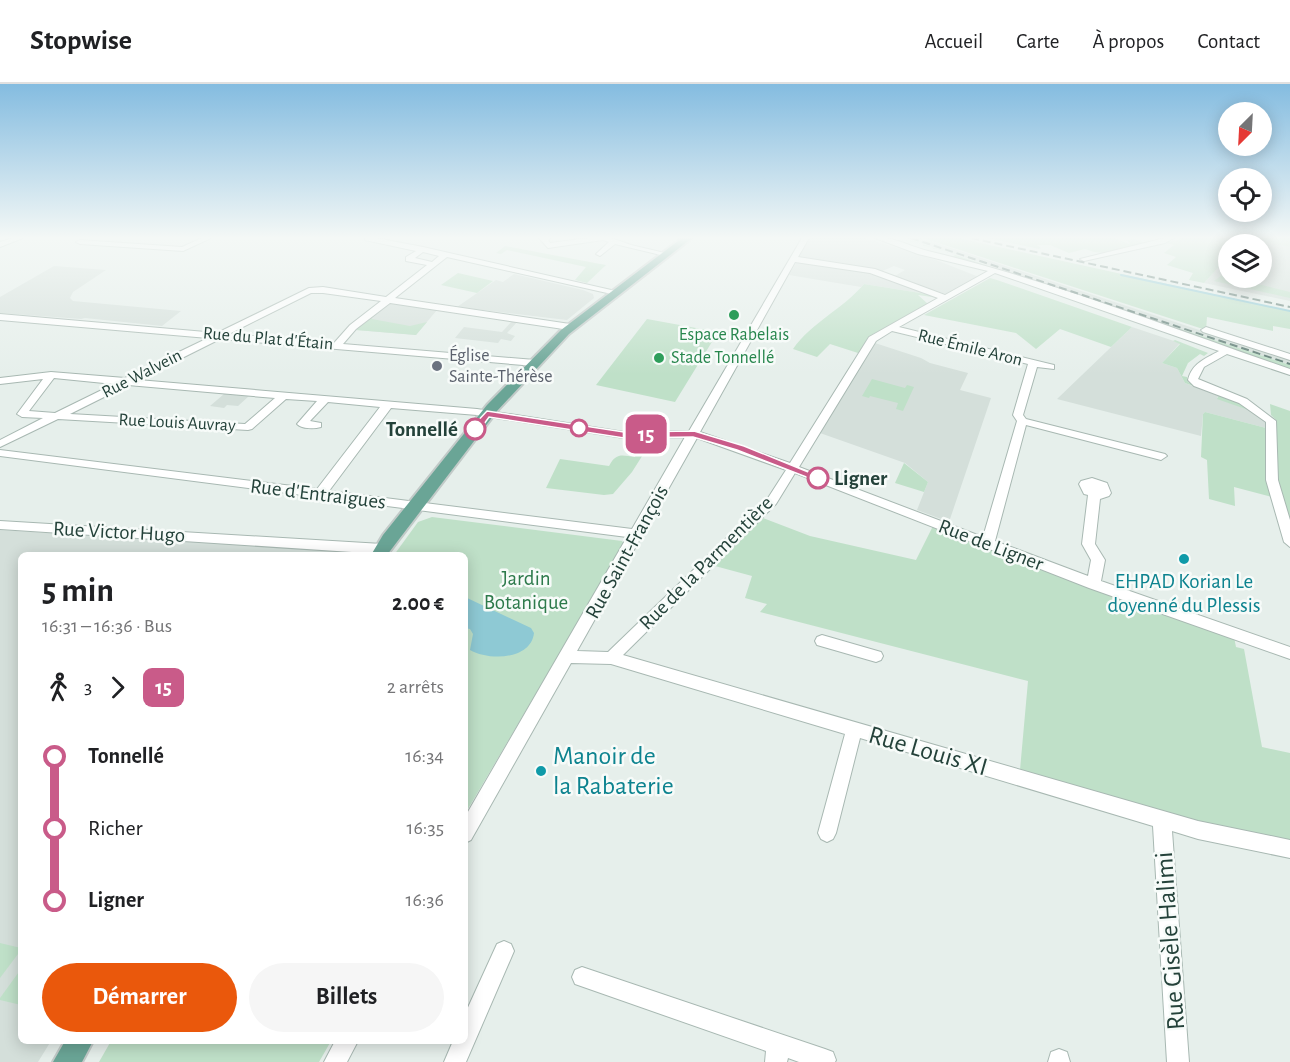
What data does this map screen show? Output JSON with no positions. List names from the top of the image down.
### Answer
{
  "streets": {
    "street": [
      "Rue du Plat d'Étain",
      "Rue Émile Aron",
      "Rue Walvein",
      "Rue Louis Auvray",
      "Rue d'Entraigues",
      "Rue Victor Hugo",
      "Rue de Ligner",
      "Rue Saint-François",
      "Rue de la Parmentière",
      "Rue Louis XI",
      "Rue Gisèle Halimi"
    ]
  },
  "crossings": [
    ["Rue du Plat d'Étain", "Rue Walvein"],
    ["Rue Émile Aron", "Rue de la Parmentière"],
    ["Rue Walvein", "Rue Louis Auvray"],
    ["Rue Walvein", "Rue de Ligner"],
    ["Rue Louis Auvray", "Rue de Ligner"],
    ["Rue d'Entraigues", "Rue Saint-François"],
    ["Rue de Ligner", "Rue Saint-François"],
    ["Rue de Ligner", "Rue de la Parmentière"],
    ["Rue Saint-François", "Rue Louis XI"],
    ["Rue de la Parmentière", "Rue Louis XI"],
    ["Rue Louis XI", "Rue Gisèle Halimi"]
  ],
  "parks": ["Jardin Botanique"],
  "places": [
    "Espace Rabelais",
    "Stade Tonnellé",
    "Église Sainte-Thérèse",
    "Tonnellé",
    "Ligner",
    "EHPAD Korian Le doyenné du Plessis",
    "Manoir de la Rabaterie"
  ],
  "lines": ["bus line 15"],
  "north": "bottom left",
  "page": {
    "header": "Stopwise",
    "nav": [
      "Accueil",
      "Carte",
      "À propos",
      "Contact"
    ],
    "on_map": "15",
    "heading": ["5 min", "16:31 – 16:36 · Bus", "2.00 €"],
    "legs": ["3", "15", "2 arrêts"],
    "list": [
      {
        "name": "Tonnellé",
        "value": "16:34"
      },
      {
        "name": "Richer",
        "value": "16:35"
      },
      {
        "name": "Ligner",
        "value": "16:36"
      }
    ],
    "buttons": ["Démarrer", "Billets"]
  }
}
